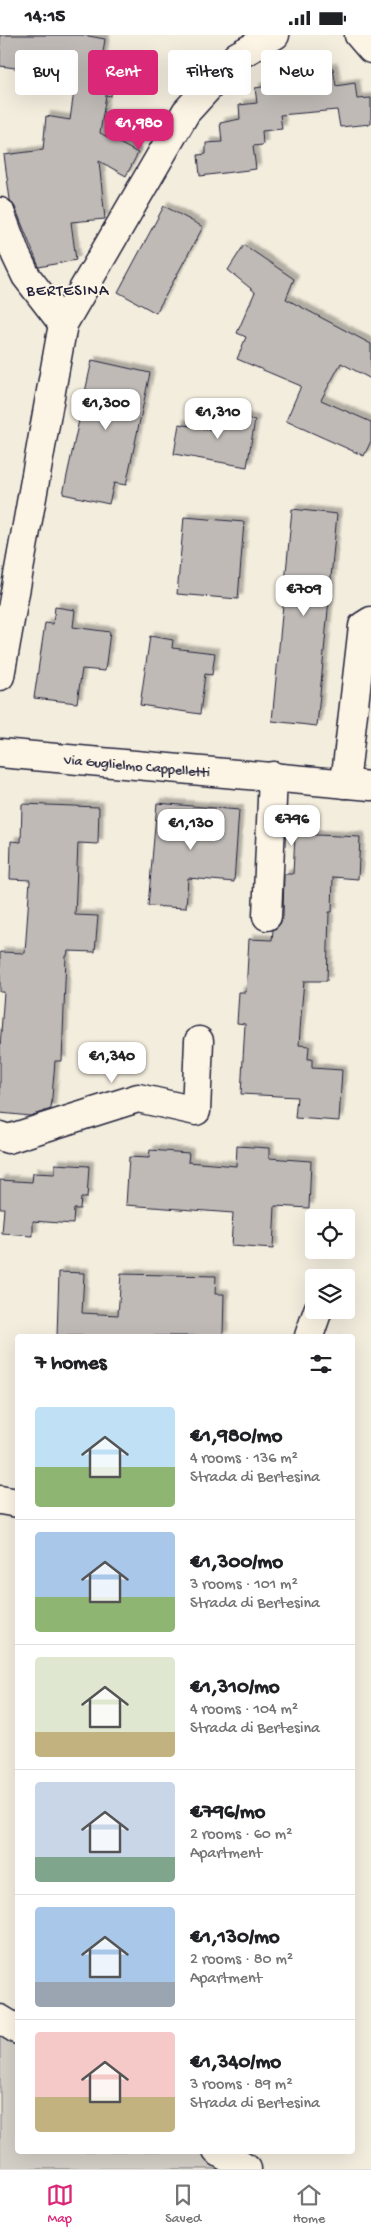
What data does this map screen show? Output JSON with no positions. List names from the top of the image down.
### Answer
{
  "streets": {
    "street": ["Via Guglielmo Cappelletti"]
  },
  "districts": ["BERTESINA"],
  "page": {
    "status": "14:15",
    "chip": [
      "Buy",
      "Rent",
      "Filters",
      "New"
    ],
    "price": [
      "€1,980",
      "€1,300",
      "€1,310",
      "€709",
      "€796",
      "€1,130",
      "€1,340"
    ],
    "heading": "7 homes",
    "list": [
      {
        "name": "€1,980/mo",
        "note": "4 rooms · 136 m² · Strada di Bertesina"
      },
      {
        "name": "€1,300/mo",
        "note": "3 rooms · 101 m² · Strada di Bertesina"
      },
      {
        "name": "€1,310/mo",
        "note": "4 rooms · 104 m² · Strada di Bertesina"
      },
      {
        "name": "€796/mo",
        "note": "2 rooms · 60 m² · Apartment"
      },
      {
        "name": "€1,130/mo",
        "note": "2 rooms · 80 m² · Apartment"
      },
      {
        "name": "€1,340/mo",
        "note": "3 rooms · 89 m² · Strada di Bertesina"
      }
    ],
    "tabs": ["Map", "Saved", "Home"]
  }
}
